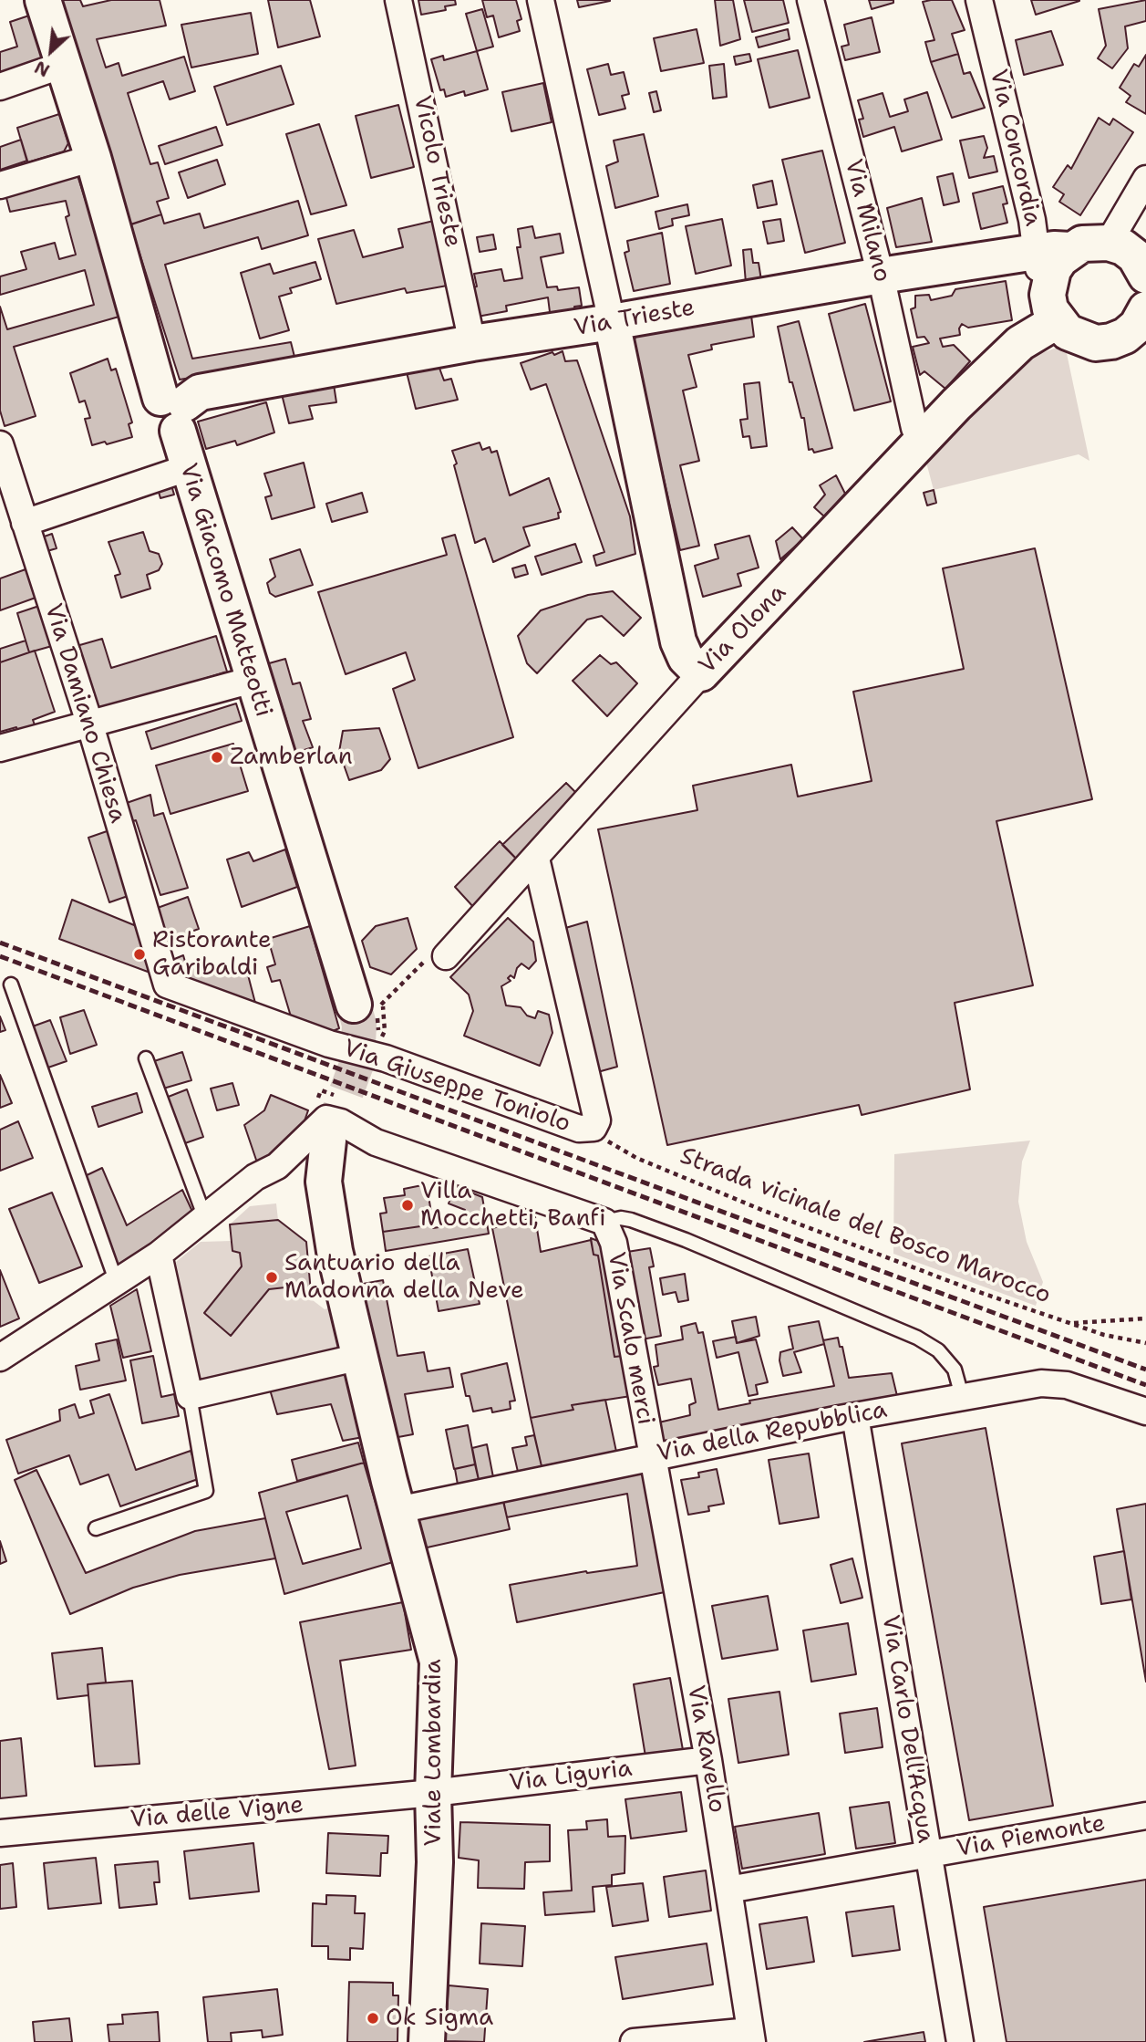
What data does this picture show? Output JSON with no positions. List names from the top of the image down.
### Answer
{
  "streets": {
    "street": [
      "Via Concordia",
      "Vicolo Trieste",
      "Via Milano",
      "Via Trieste",
      "Via Giacomo Matteotti",
      "Via Olona",
      "Via Damiano Chiesa",
      "Via Giuseppe Toniolo",
      "Via Scalo merci",
      "Via della Repubblica",
      "Via Carlo Dell'Acqua",
      "Via Ravello",
      "Viale Lombardia",
      "Via Liguria",
      "Via delle Vigne",
      "Via Piemonte"
    ],
    "path": ["Strada vicinale del Bosco Marocco"]
  },
  "crossings": [
    ["Via Concordia", "Via Trieste"],
    ["Via Concordia", "Via Olona"],
    ["Vicolo Trieste", "Via Trieste"],
    ["Via Milano", "Via Trieste"],
    ["Via Milano", "Via Olona"],
    ["Via Trieste", "Via Giacomo Matteotti"],
    ["Via Olona", "Via Giuseppe Toniolo"],
    ["Via Damiano Chiesa", "Via Giuseppe Toniolo"],
    ["Via Giuseppe Toniolo", "Strada vicinale del Bosco Marocco"],
    ["Via Scalo merci", "Via della Repubblica"],
    ["Via Scalo merci", "Via Ravello"],
    ["Via della Repubblica", "Via Carlo Dell'Acqua"],
    ["Via della Repubblica", "Via Ravello"],
    ["Via della Repubblica", "Viale Lombardia"],
    ["Via Carlo Dell'Acqua", "Via Piemonte"],
    ["Via Ravello", "Via Liguria"],
    ["Via Ravello", "Via Piemonte"],
    ["Viale Lombardia", "Via Liguria"],
    ["Viale Lombardia", "Via delle Vigne"],
    ["Via Liguria", "Via delle Vigne"]
  ],
  "places": [
    "Zamberlan",
    "Ristorante Garibaldi",
    "Villa Mocchetti, Banfi",
    "Santuario della Madonna della Neve",
    "Ok Sigma"
  ],
  "north": "bottom left"
}
